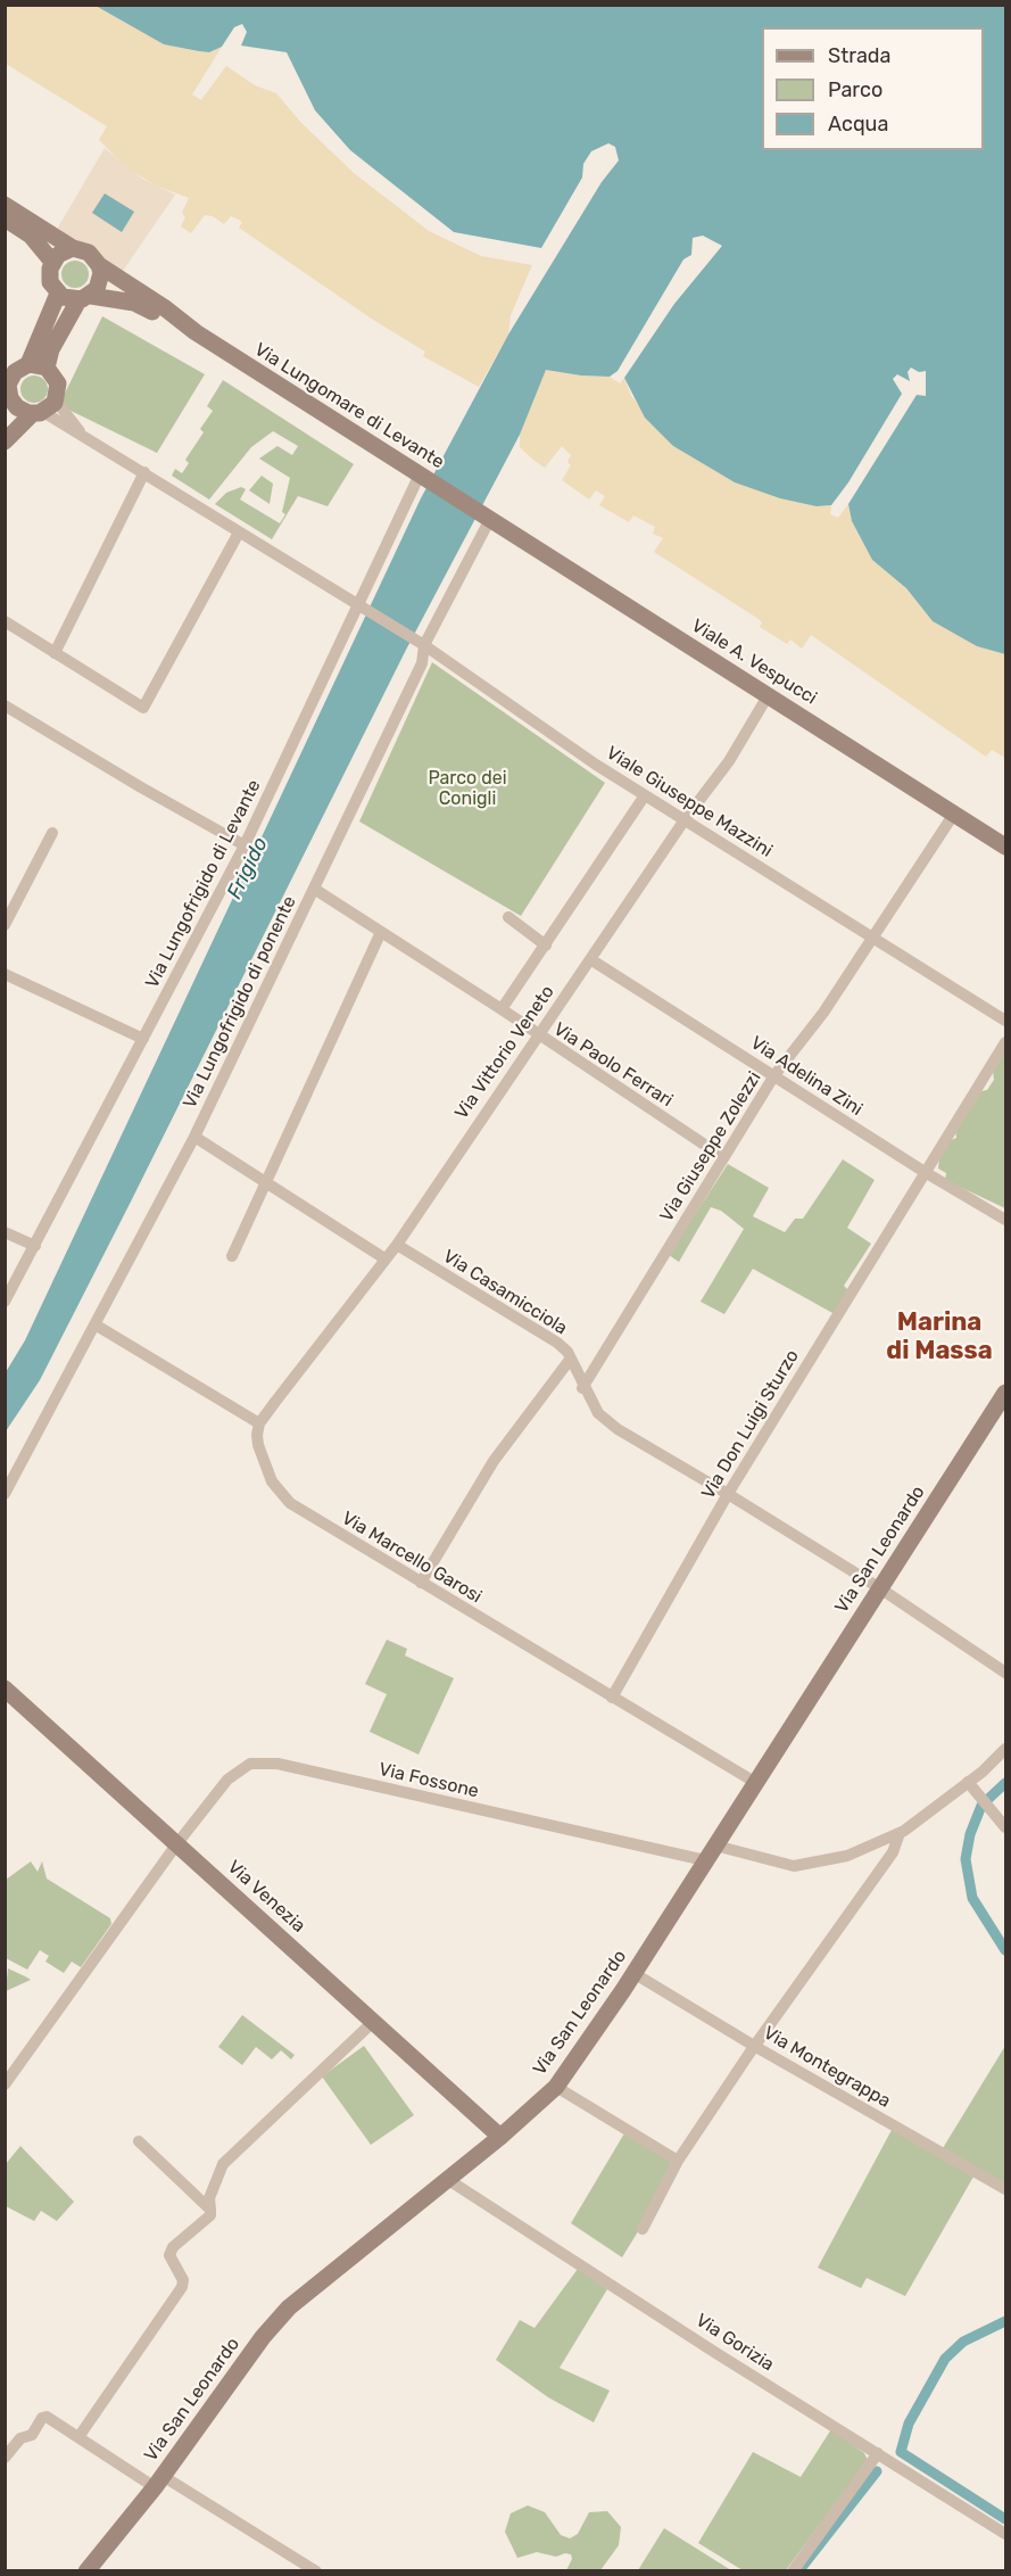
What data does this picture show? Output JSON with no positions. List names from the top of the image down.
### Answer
{
  "streets": {
    "main road": [
      "Via Lungomare di Levante",
      "Viale A. Vespucci",
      "Via San Leonardo",
      "Via Venezia"
    ],
    "street": [
      "Viale Giuseppe Mazzini",
      "Via Lungofrigido di Levante",
      "Via Lungofrigido di ponente",
      "Via Vittorio Veneto",
      "Via Paolo Ferrari",
      "Via Adelina Zini",
      "Via Giuseppe Zolezzi",
      "Via Casamicciola",
      "Via Don Luigi Sturzo",
      "Via Marcello Garosi",
      "Via Fossone",
      "Via Montegrappa",
      "Via Gorizia"
    ]
  },
  "crossings": [
    ["Via Lungomare di Levante", "Viale A. Vespucci"],
    ["Via Lungomare di Levante", "Via Lungofrigido di Levante"],
    ["Via Lungomare di Levante", "Via Lungofrigido di ponente"],
    ["Viale A. Vespucci", "Via Lungofrigido di ponente"],
    ["Viale A. Vespucci", "Via Vittorio Veneto"],
    ["Viale A. Vespucci", "Via Giuseppe Zolezzi"],
    ["Viale Giuseppe Mazzini", "Via Lungofrigido di Levante"],
    ["Viale Giuseppe Mazzini", "Via Lungofrigido di ponente"],
    ["Viale Giuseppe Mazzini", "Via Vittorio Veneto"],
    ["Viale Giuseppe Mazzini", "Via Giuseppe Zolezzi"],
    ["Via Lungofrigido di ponente", "Via Paolo Ferrari"],
    ["Via Vittorio Veneto", "Via Paolo Ferrari"],
    ["Via Vittorio Veneto", "Via Adelina Zini"],
    ["Via Vittorio Veneto", "Via Casamicciola"],
    ["Via Vittorio Veneto", "Via Marcello Garosi"],
    ["Via Paolo Ferrari", "Via Giuseppe Zolezzi"],
    ["Via Adelina Zini", "Via Giuseppe Zolezzi"],
    ["Via Adelina Zini", "Via Don Luigi Sturzo"],
    ["Via Giuseppe Zolezzi", "Via Casamicciola"],
    ["Via Casamicciola", "Via Don Luigi Sturzo"],
    ["Via Casamicciola", "Via San Leonardo"],
    ["Via Don Luigi Sturzo", "Via Marcello Garosi"],
    ["Via San Leonardo", "Via Marcello Garosi"],
    ["Via San Leonardo", "Via Fossone"],
    ["Via San Leonardo", "Via Venezia"],
    ["Via San Leonardo", "Via Montegrappa"],
    ["Via San Leonardo", "Via Gorizia"],
    ["Via Fossone", "Via Venezia"]
  ],
  "districts": ["Marina di Massa"],
  "water": ["Frigido"],
  "parks": ["Parco dei Conigli"],
  "legend": ["Strada", "Parco", "Acqua"]
}
